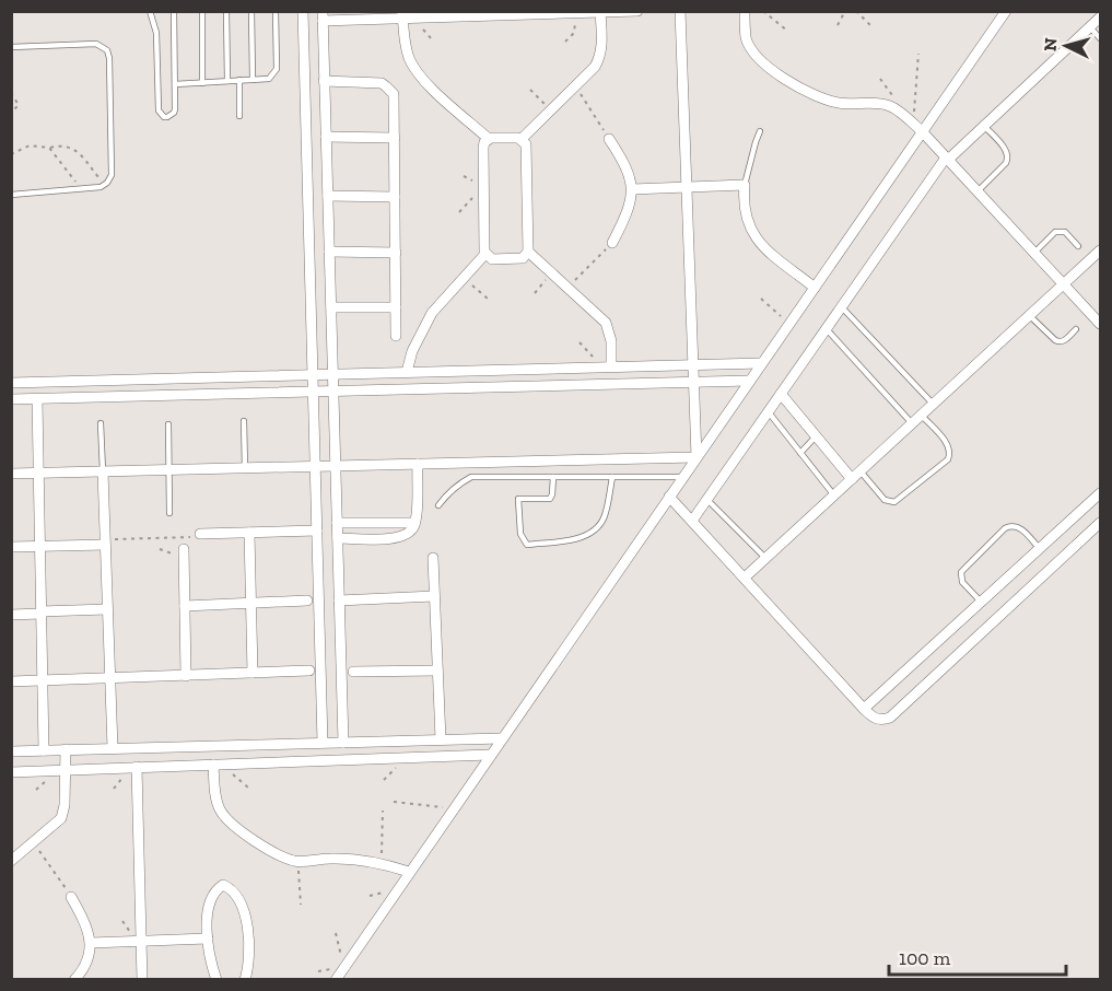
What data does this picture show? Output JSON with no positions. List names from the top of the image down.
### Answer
{
  "scale_bar": "100 m",
  "north": "left"
}
